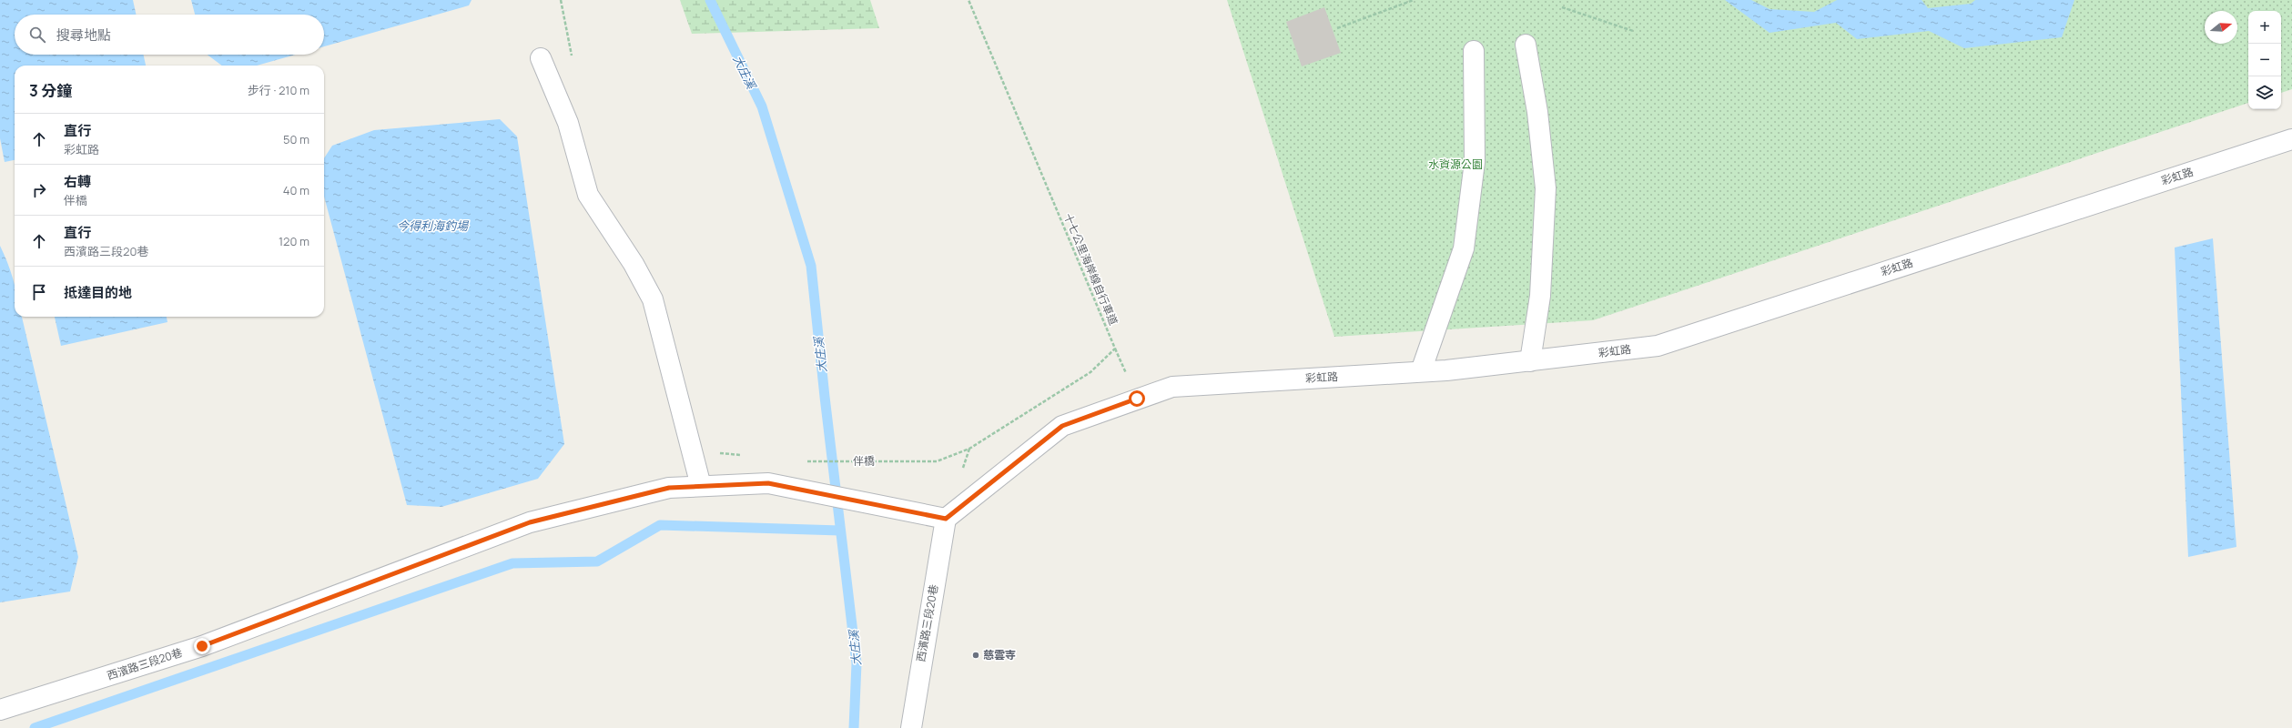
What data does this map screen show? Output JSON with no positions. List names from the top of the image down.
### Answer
{
  "streets": {
    "street": ["彩虹路", "西濱路三段20巷"],
    "path": ["十七公里海岸線自行車道", "伴橋"]
  },
  "crossings": [
    ["彩虹路", "西濱路三段20巷"],
    ["十七公里海岸線自行車道", "伴橋"]
  ],
  "water": ["大庄溪", "今得利海釣場"],
  "parks": ["水資源公園"],
  "places": ["慈雲寺"],
  "north": "right",
  "page": {
    "map_buttons": ["+", "−"],
    "search": "搜尋地點",
    "heading": ["3 分鐘", "步行 · 210 m"],
    "list": [
      ["直行", "彩虹路", "50 m"],
      ["右轉", "伴橋", "40 m"],
      ["直行", "西濱路三段20巷", "120 m"],
      "抵達目的地"
    ]
  }
}
